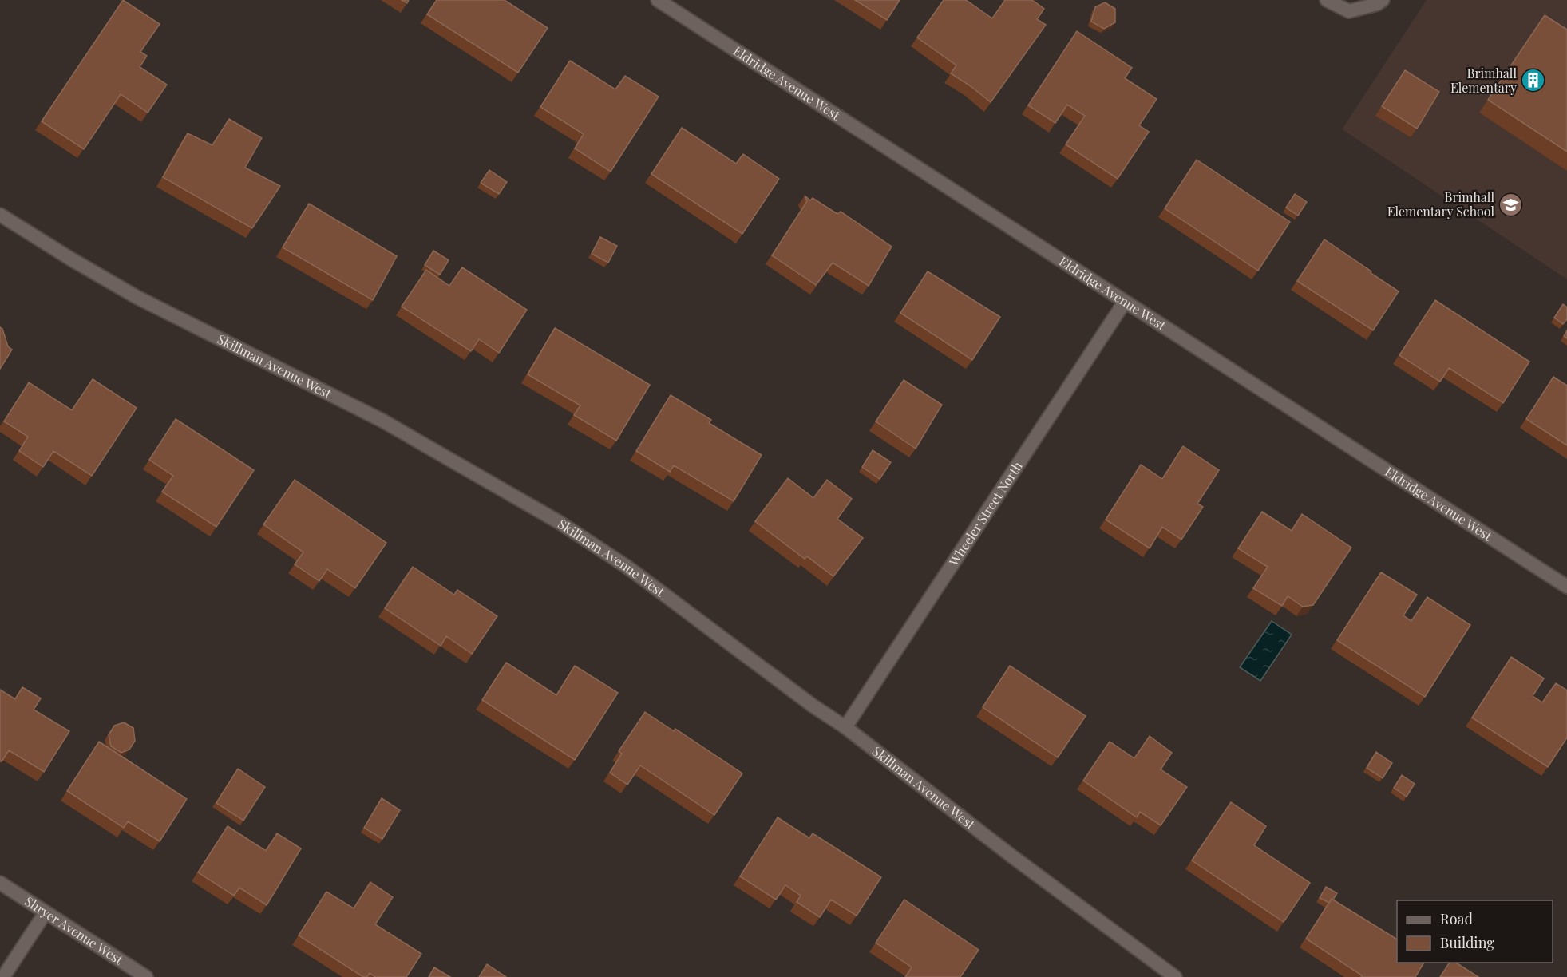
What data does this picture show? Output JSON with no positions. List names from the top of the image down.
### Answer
{
  "streets": {
    "street": [
      "Eldridge Avenue West",
      "Skillman Avenue West",
      "Wheeler Street North",
      "Shryer Avenue West"
    ]
  },
  "crossings": [
    ["Eldridge Avenue West", "Wheeler Street North"],
    ["Skillman Avenue West", "Wheeler Street North"]
  ],
  "places": {
    "building": ["Brimhall Elementary"],
    "school or university": ["Brimhall Elementary School"]
  },
  "legend": ["Road", "Building"]
}
